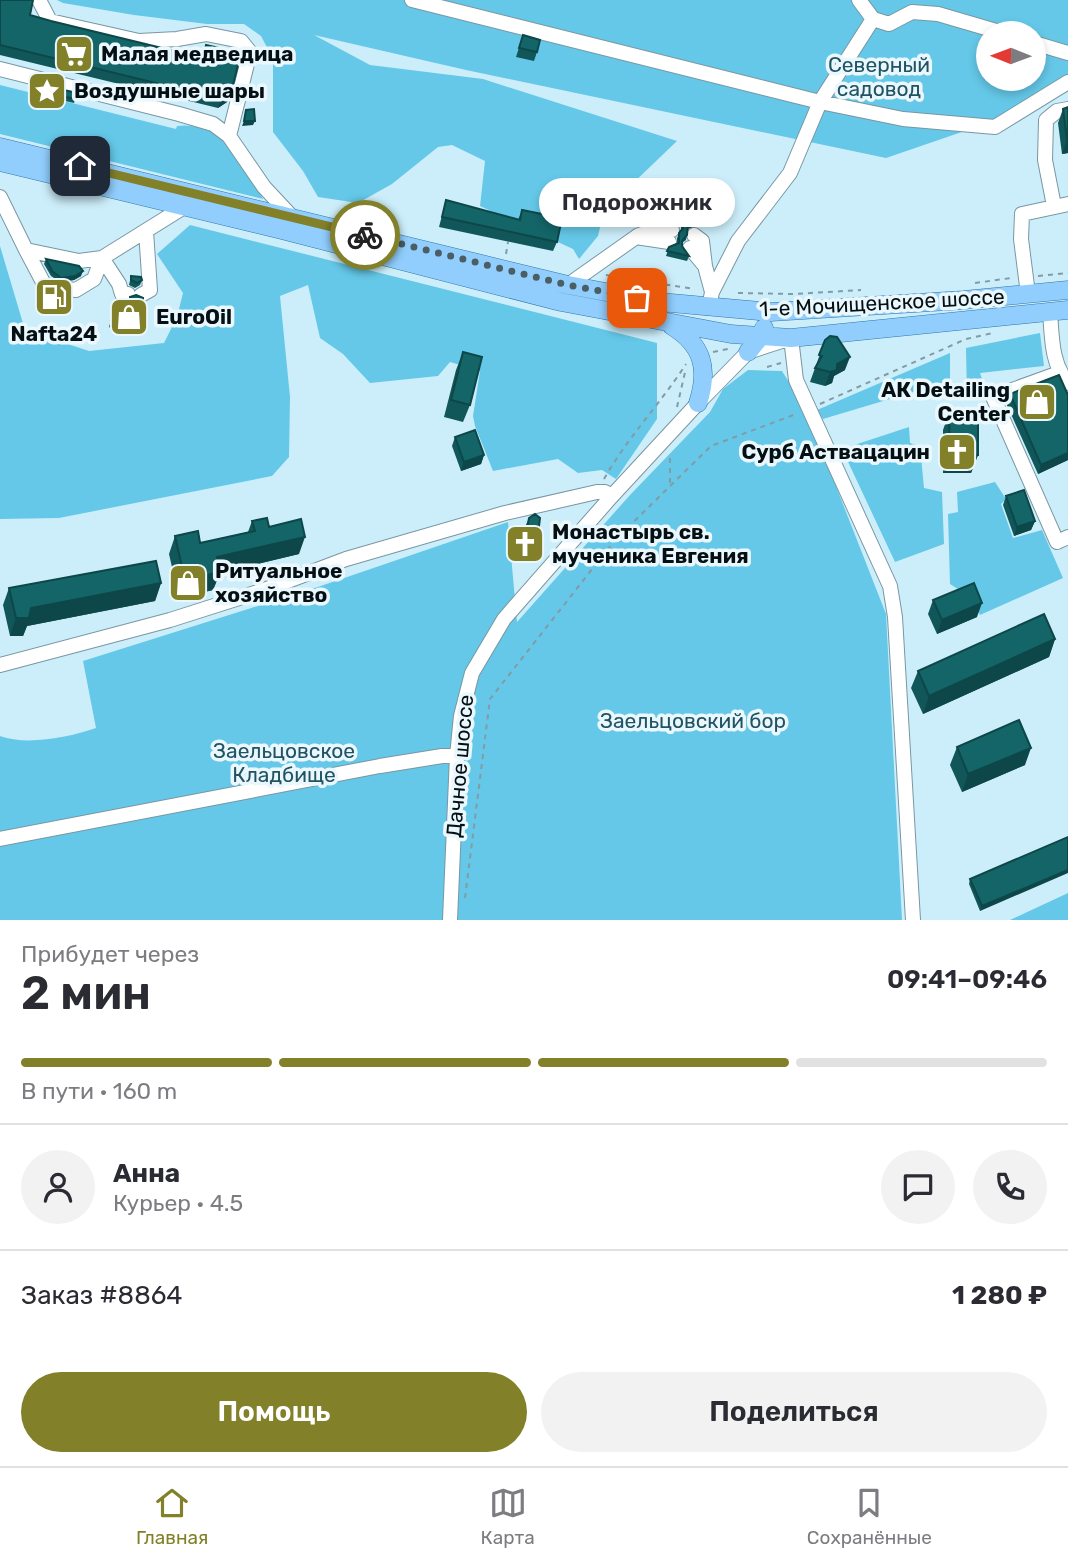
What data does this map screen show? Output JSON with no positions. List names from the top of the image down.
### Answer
{
  "streets": {
    "main road": ["1-е Мочищенское шоссе"],
    "street": ["Дачное шоссе"]
  },
  "parks": ["Северный садовод", "Заельцовский бор", "Заельцовское Кладбище"],
  "places": {
    "supermarket": ["Малая медведица"],
    "place": ["Воздушные шары"],
    "fuel station": ["Nafta24"],
    "other": ["Подорожник"],
    "shop": ["EuroOil", "АК Detailing Center", "Ритуальное хозяйство"],
    "church": ["Сурб Аствацацин", "Монастырь св. мученика Евгения"]
  },
  "north": "left",
  "page": {
    "bubble": "Подорожник",
    "heading": ["2 мин", "Прибудет через", "09:41–09:46"],
    "panel": [
      "Анна",
      "Курьер · 4.5",
      "Заказ #8864",
      "1 280 ₽"
    ],
    "bar": "В пути · 160 m",
    "buttons": ["Помощь", "Поделиться"],
    "tabs": ["Главная", "Карта", "Сохранённые"]
  }
}
